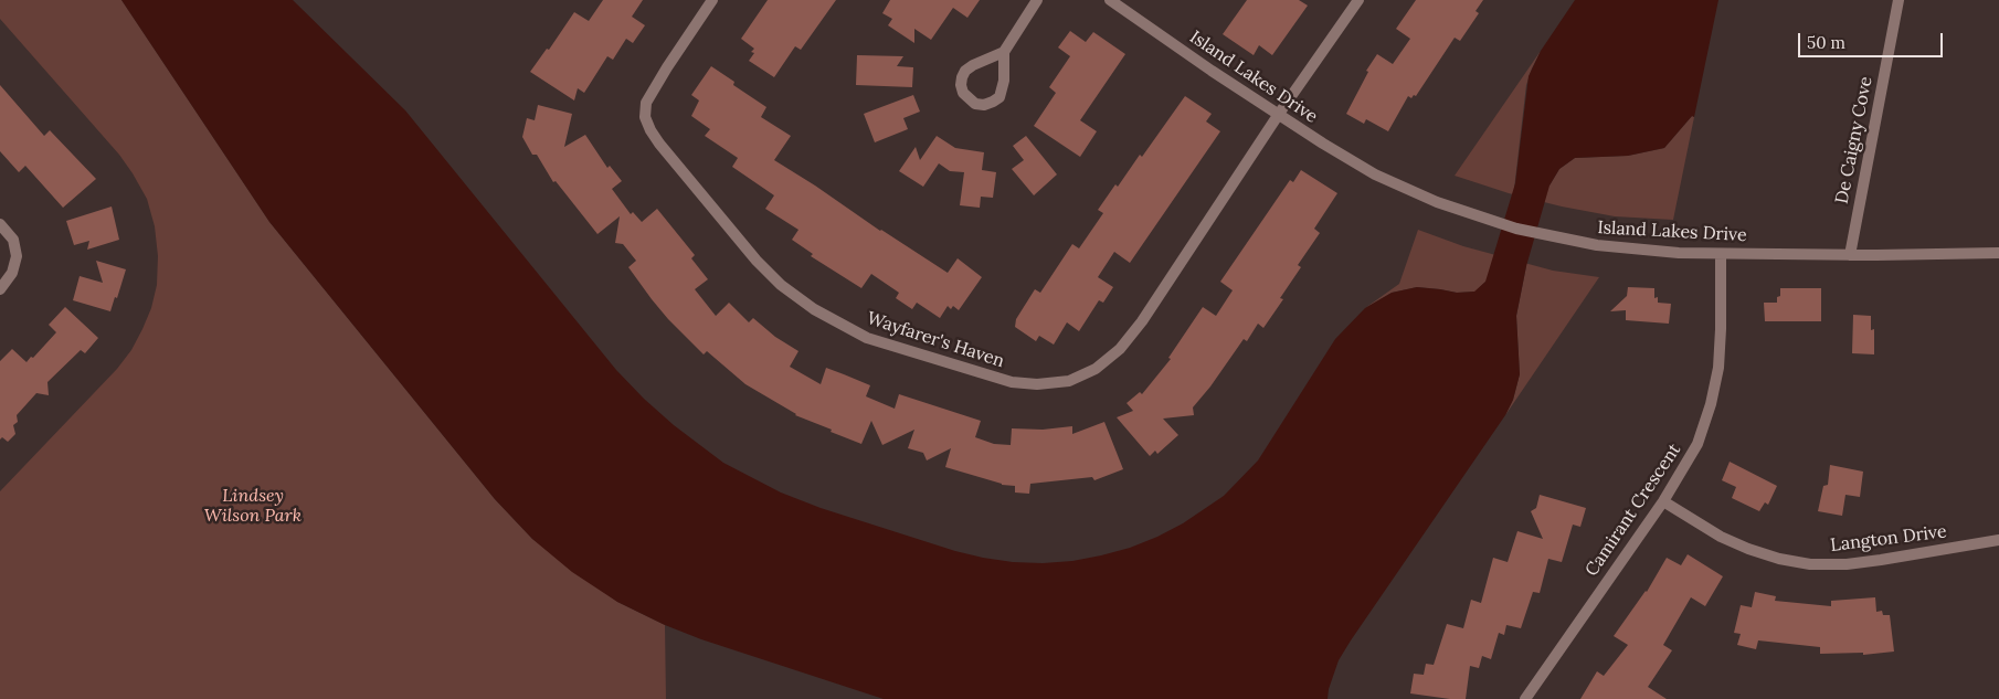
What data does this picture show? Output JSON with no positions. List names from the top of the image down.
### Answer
{
  "streets": {
    "street": [
      "Island Lakes Drive",
      "De Caigny Cove",
      "Wayfarer's Haven",
      "Camirant Crescent",
      "Langton Drive"
    ]
  },
  "crossings": [
    ["Island Lakes Drive", "De Caigny Cove"],
    ["Island Lakes Drive", "Wayfarer's Haven"],
    ["Island Lakes Drive", "Camirant Crescent"],
    ["Camirant Crescent", "Langton Drive"]
  ],
  "parks": ["Lindsey Wilson Park"],
  "scale_bar": "50 m"
}
